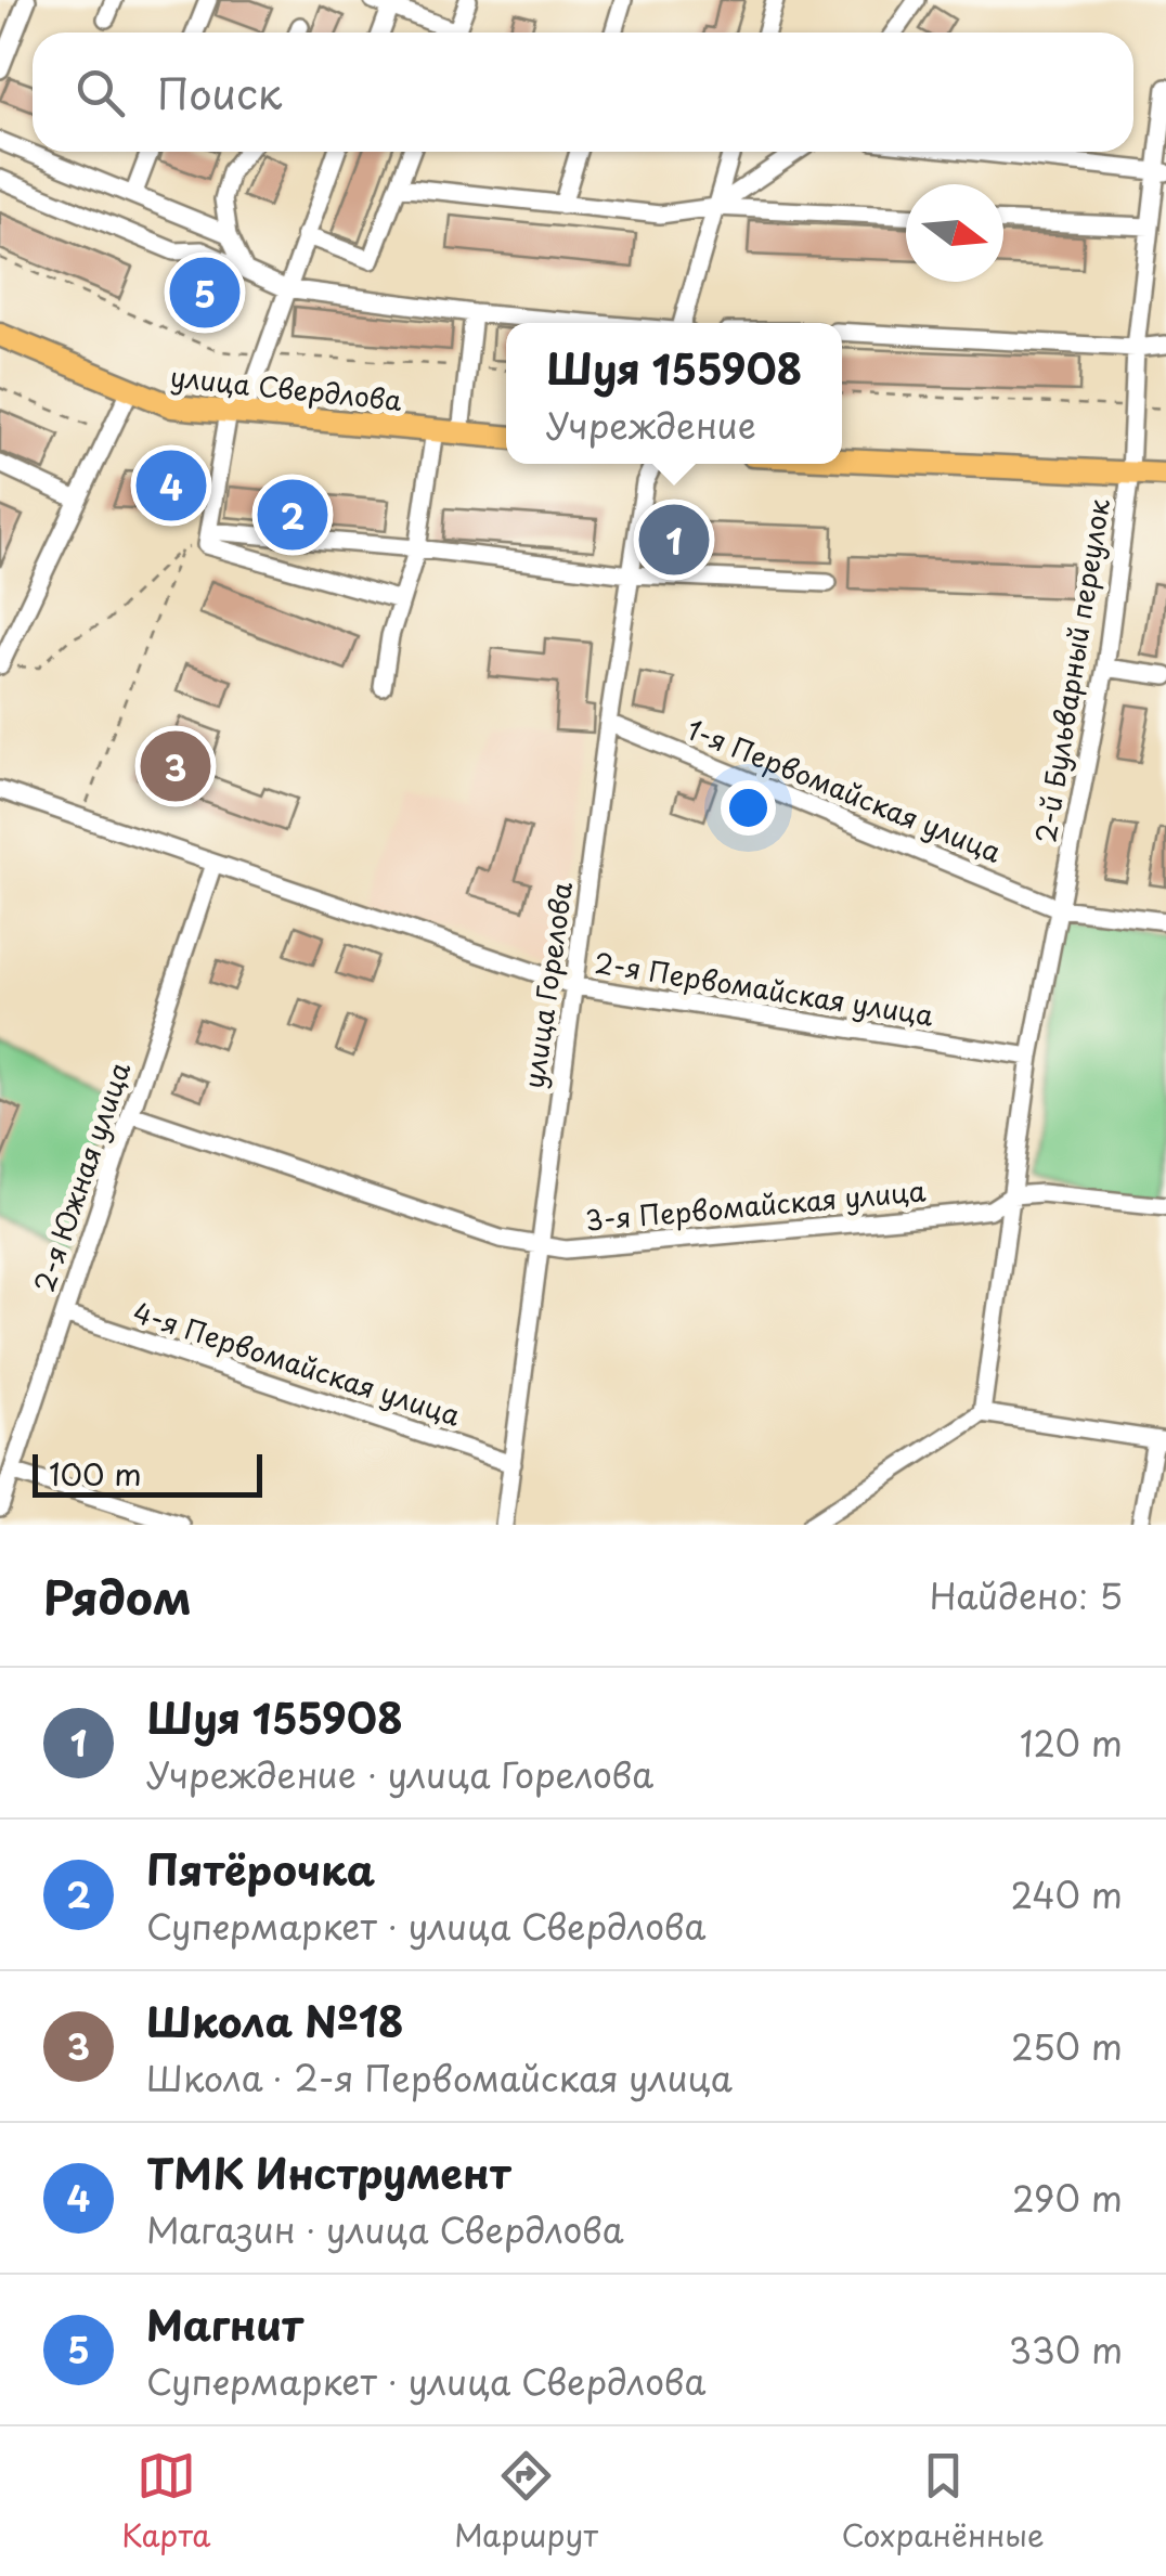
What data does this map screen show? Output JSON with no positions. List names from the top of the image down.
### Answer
{
  "streets": {
    "main road": ["улица Свердлова"],
    "street": [
      "2-й Бульварный переулок",
      "1-я Первомайская улица",
      "улица Горелова",
      "2-я Первомайская улица",
      "2-я Южная улица",
      "3-я Первомайская улица",
      "4-я Первомайская улица"
    ]
  },
  "crossings": [
    ["2-й Бульварный переулок", "1-я Первомайская улица"],
    ["2-й Бульварный переулок", "2-я Первомайская улица"],
    ["2-й Бульварный переулок", "3-я Первомайская улица"],
    ["1-я Первомайская улица", "улица Горелова"],
    ["улица Горелова", "2-я Первомайская улица"],
    ["улица Горелова", "3-я Первомайская улица"],
    ["улица Горелова", "4-я Первомайская улица"],
    ["2-я Первомайская улица", "2-я Южная улица"],
    ["2-я Южная улица", "3-я Первомайская улица"],
    ["2-я Южная улица", "4-я Первомайская улица"]
  ],
  "scale_bar": "100 m",
  "north": "right",
  "page": {
    "search": "Поиск",
    "pins": [
      "5",
      "4",
      "2",
      "1",
      "3"
    ],
    "popup": ["Шуя 155908", "Учреждение"],
    "scale": "100 m",
    "heading": ["Рядом", "Найдено: 5"],
    "list": [
      {
        "mark": "1",
        "name": "Шуя 155908",
        "note": "Учреждение · улица Горелова",
        "value": "120 m"
      },
      {
        "mark": "2",
        "name": "Пятёрочка",
        "note": "Супермаркет · улица Свердлова",
        "value": "240 m"
      },
      {
        "mark": "3",
        "name": "Школа №18",
        "note": "Школа · 2-я Первомайская улица",
        "value": "250 m"
      },
      {
        "mark": "4",
        "name": "ТМК Инструмент",
        "note": "Магазин · улица Свердлова",
        "value": "290 m"
      },
      {
        "mark": "5",
        "name": "Магнит",
        "note": "Супермаркет · улица Свердлова",
        "value": "330 m"
      }
    ],
    "nav": ["Карта", "Маршрут", "Сохранённые"]
  }
}
